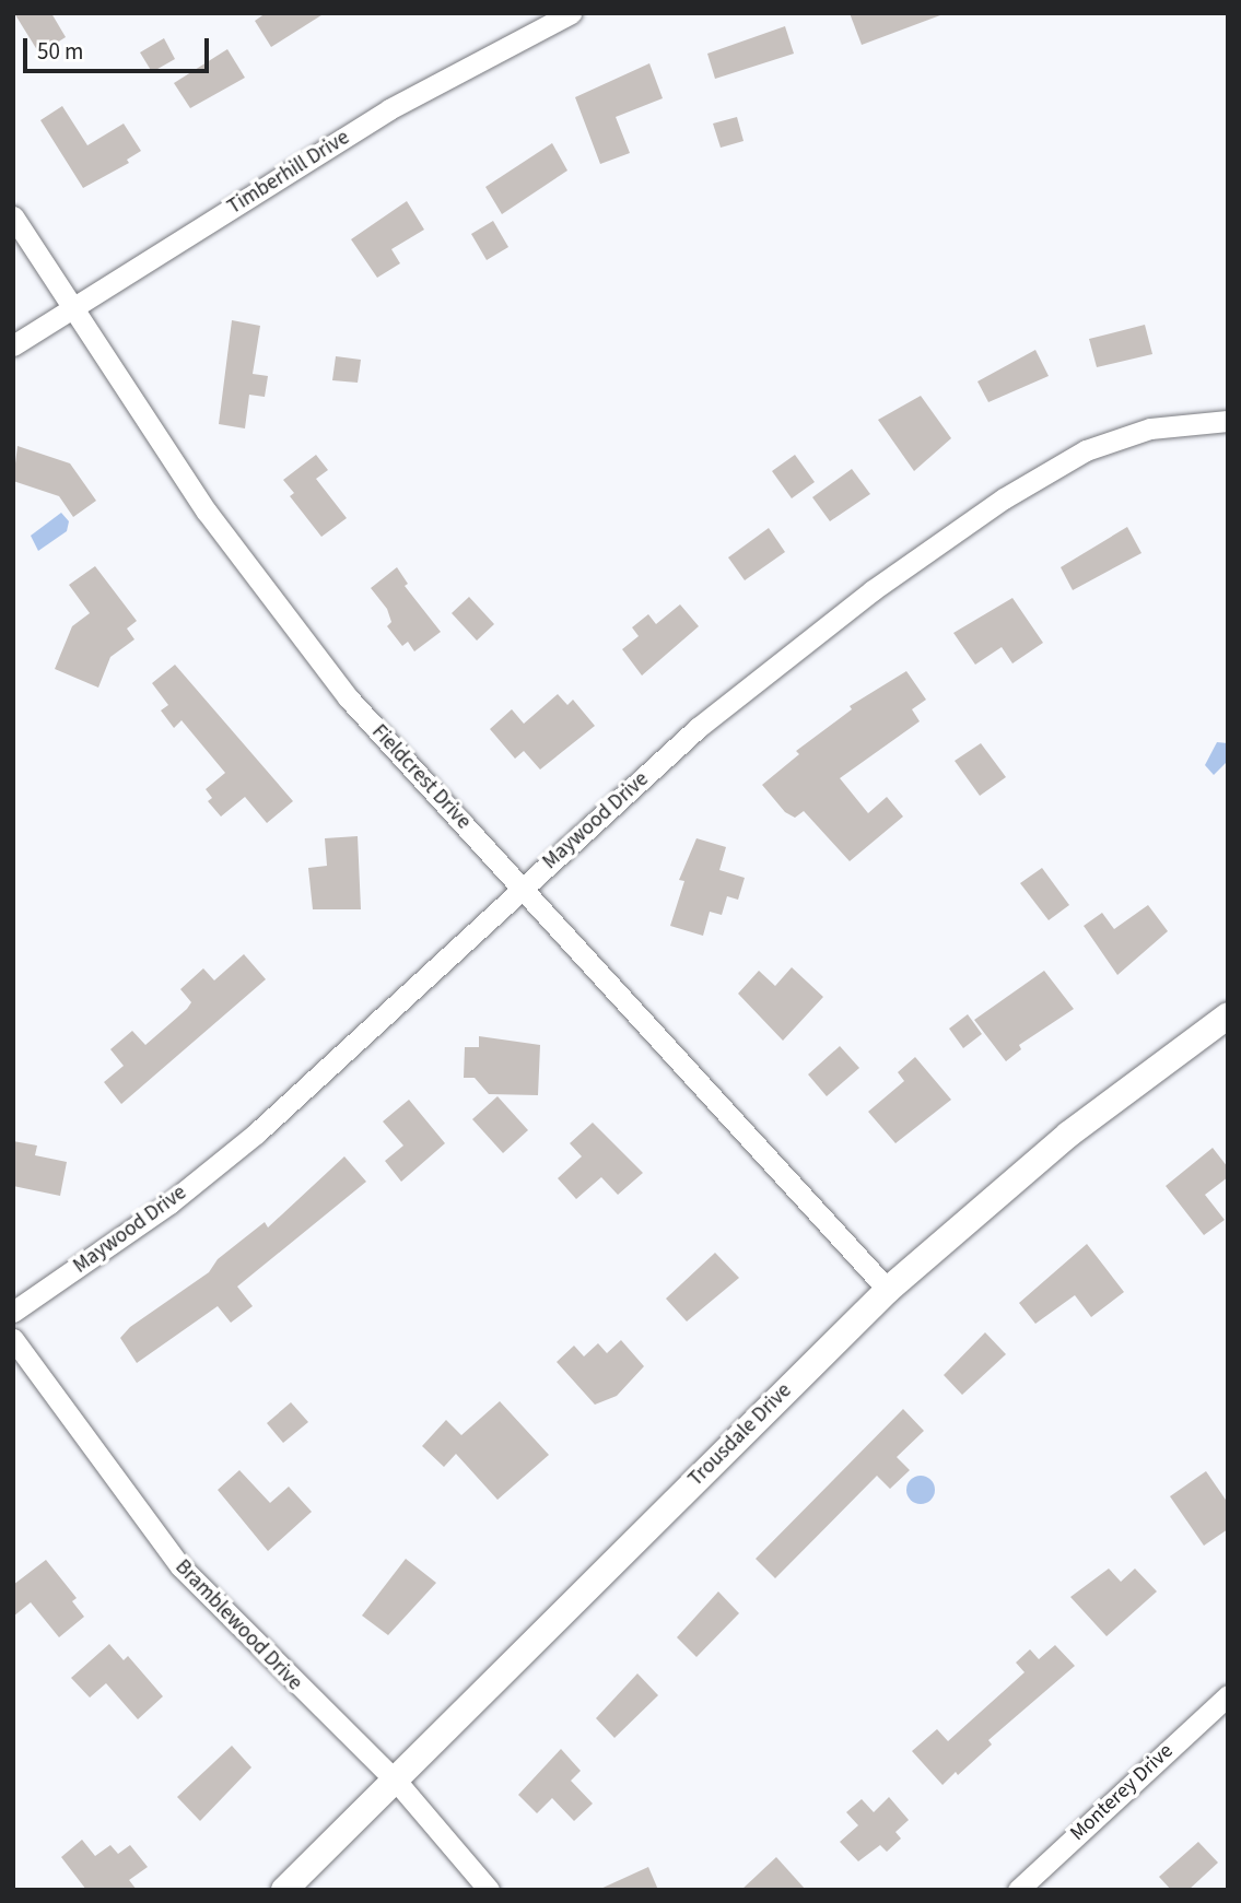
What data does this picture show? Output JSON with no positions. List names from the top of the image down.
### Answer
{
  "streets": {
    "street": [
      "Timberhill Drive",
      "Fieldcrest Drive",
      "Maywood Drive",
      "Trousdale Drive",
      "Bramblewood Drive",
      "Monterey Drive"
    ]
  },
  "crossings": [
    ["Timberhill Drive", "Fieldcrest Drive"],
    ["Fieldcrest Drive", "Maywood Drive"],
    ["Fieldcrest Drive", "Trousdale Drive"],
    ["Trousdale Drive", "Bramblewood Drive"]
  ],
  "scale_bar": "50 m"
}
